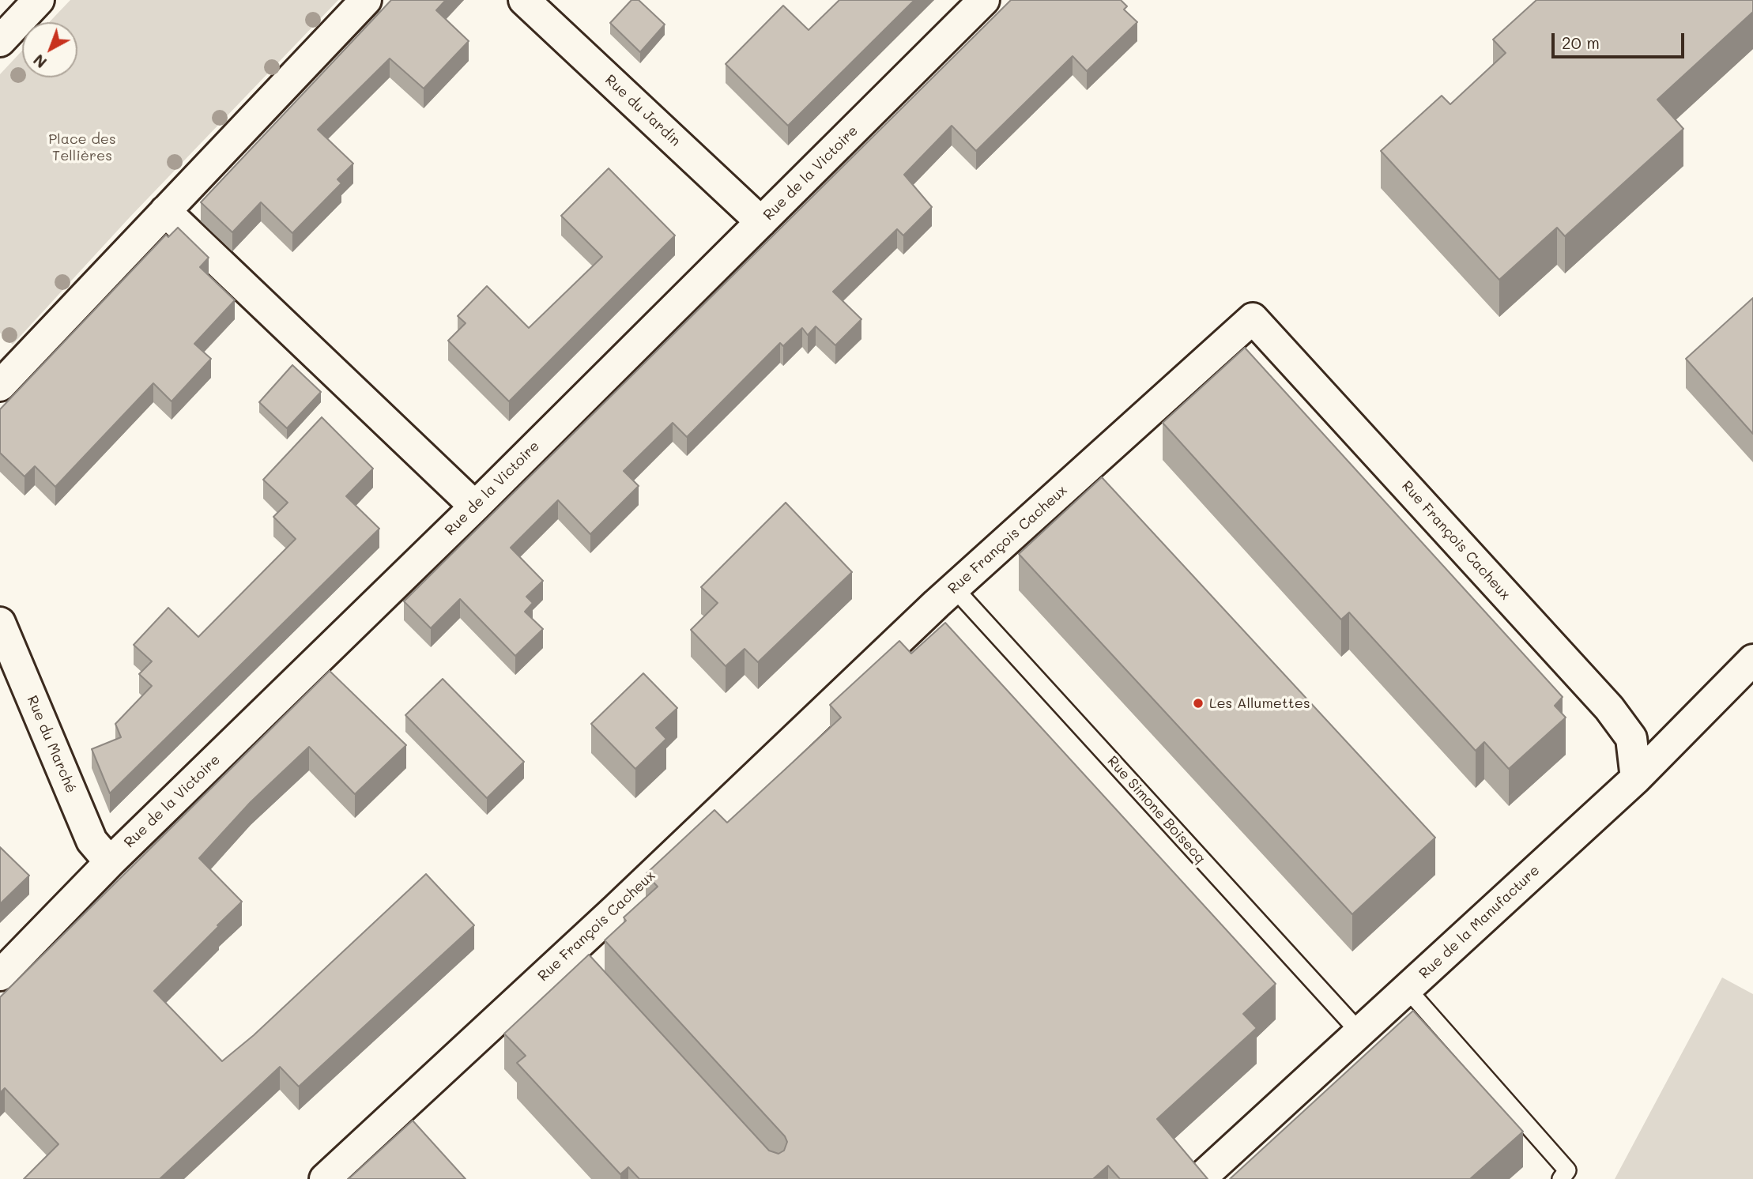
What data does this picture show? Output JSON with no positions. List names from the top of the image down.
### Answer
{
  "streets": {
    "street": [
      "Rue du Jardin",
      "Rue de la Victoire",
      "Rue François Cacheux",
      "Rue du Marché",
      "Rue de la Manufacture"
    ],
    "lane": ["Rue Simone Boisecq"]
  },
  "crossings": [
    ["Rue du Jardin", "Rue de la Victoire"],
    ["Rue de la Victoire", "Rue du Marché"],
    ["Rue François Cacheux", "Rue Simone Boisecq"],
    ["Rue François Cacheux", "Rue de la Manufacture"],
    ["Rue Simone Boisecq", "Rue de la Manufacture"]
  ],
  "parks": ["Place des Tellières"],
  "places": ["Les Allumettes"],
  "scale_bar": "20 m",
  "north": "bottom left"
}
